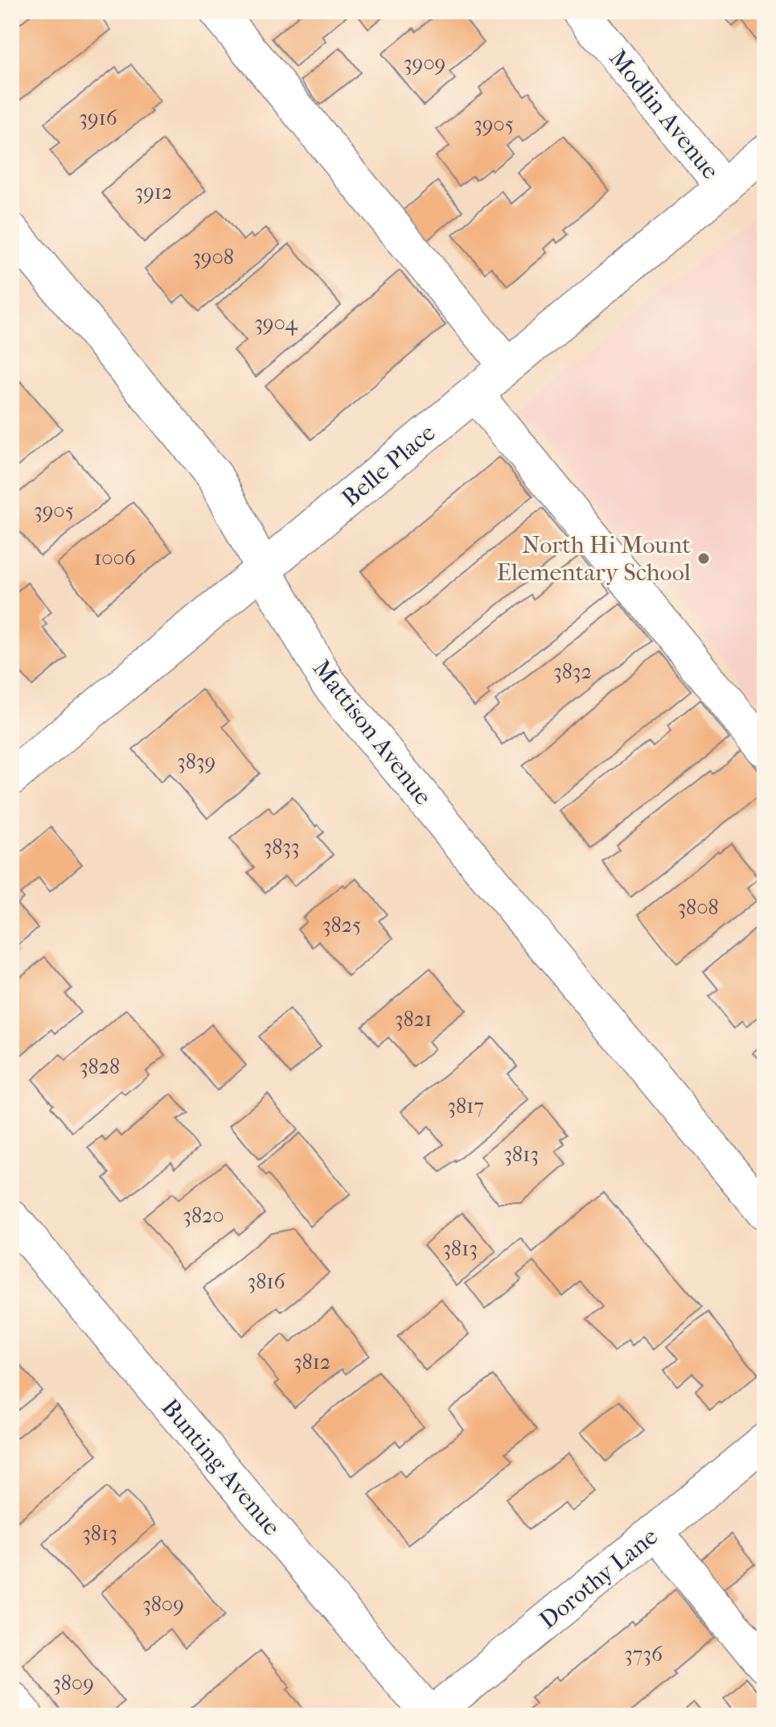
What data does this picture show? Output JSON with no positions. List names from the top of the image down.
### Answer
{
  "streets": {
    "street": [
      "Modlin Avenue",
      "Belle Place",
      "Mattison Avenue",
      "Bunting Avenue",
      "Dorothy Lane"
    ]
  },
  "crossings": [
    ["Modlin Avenue", "Belle Place"],
    ["Belle Place", "Mattison Avenue"],
    ["Bunting Avenue", "Dorothy Lane"]
  ],
  "places": ["North Hi Mount Elementary School"],
  "house_numbers": [
    "3909",
    "3916",
    "3905",
    "3912",
    "3908",
    "3904",
    "3905",
    "1006",
    "3832",
    "3839",
    "3833",
    "3808",
    "3825",
    "3821",
    "3828",
    "3817",
    "3813",
    "3820",
    "3813",
    "3816",
    "3812",
    "3813",
    "3809",
    "3736",
    "3809"
  ]
}
